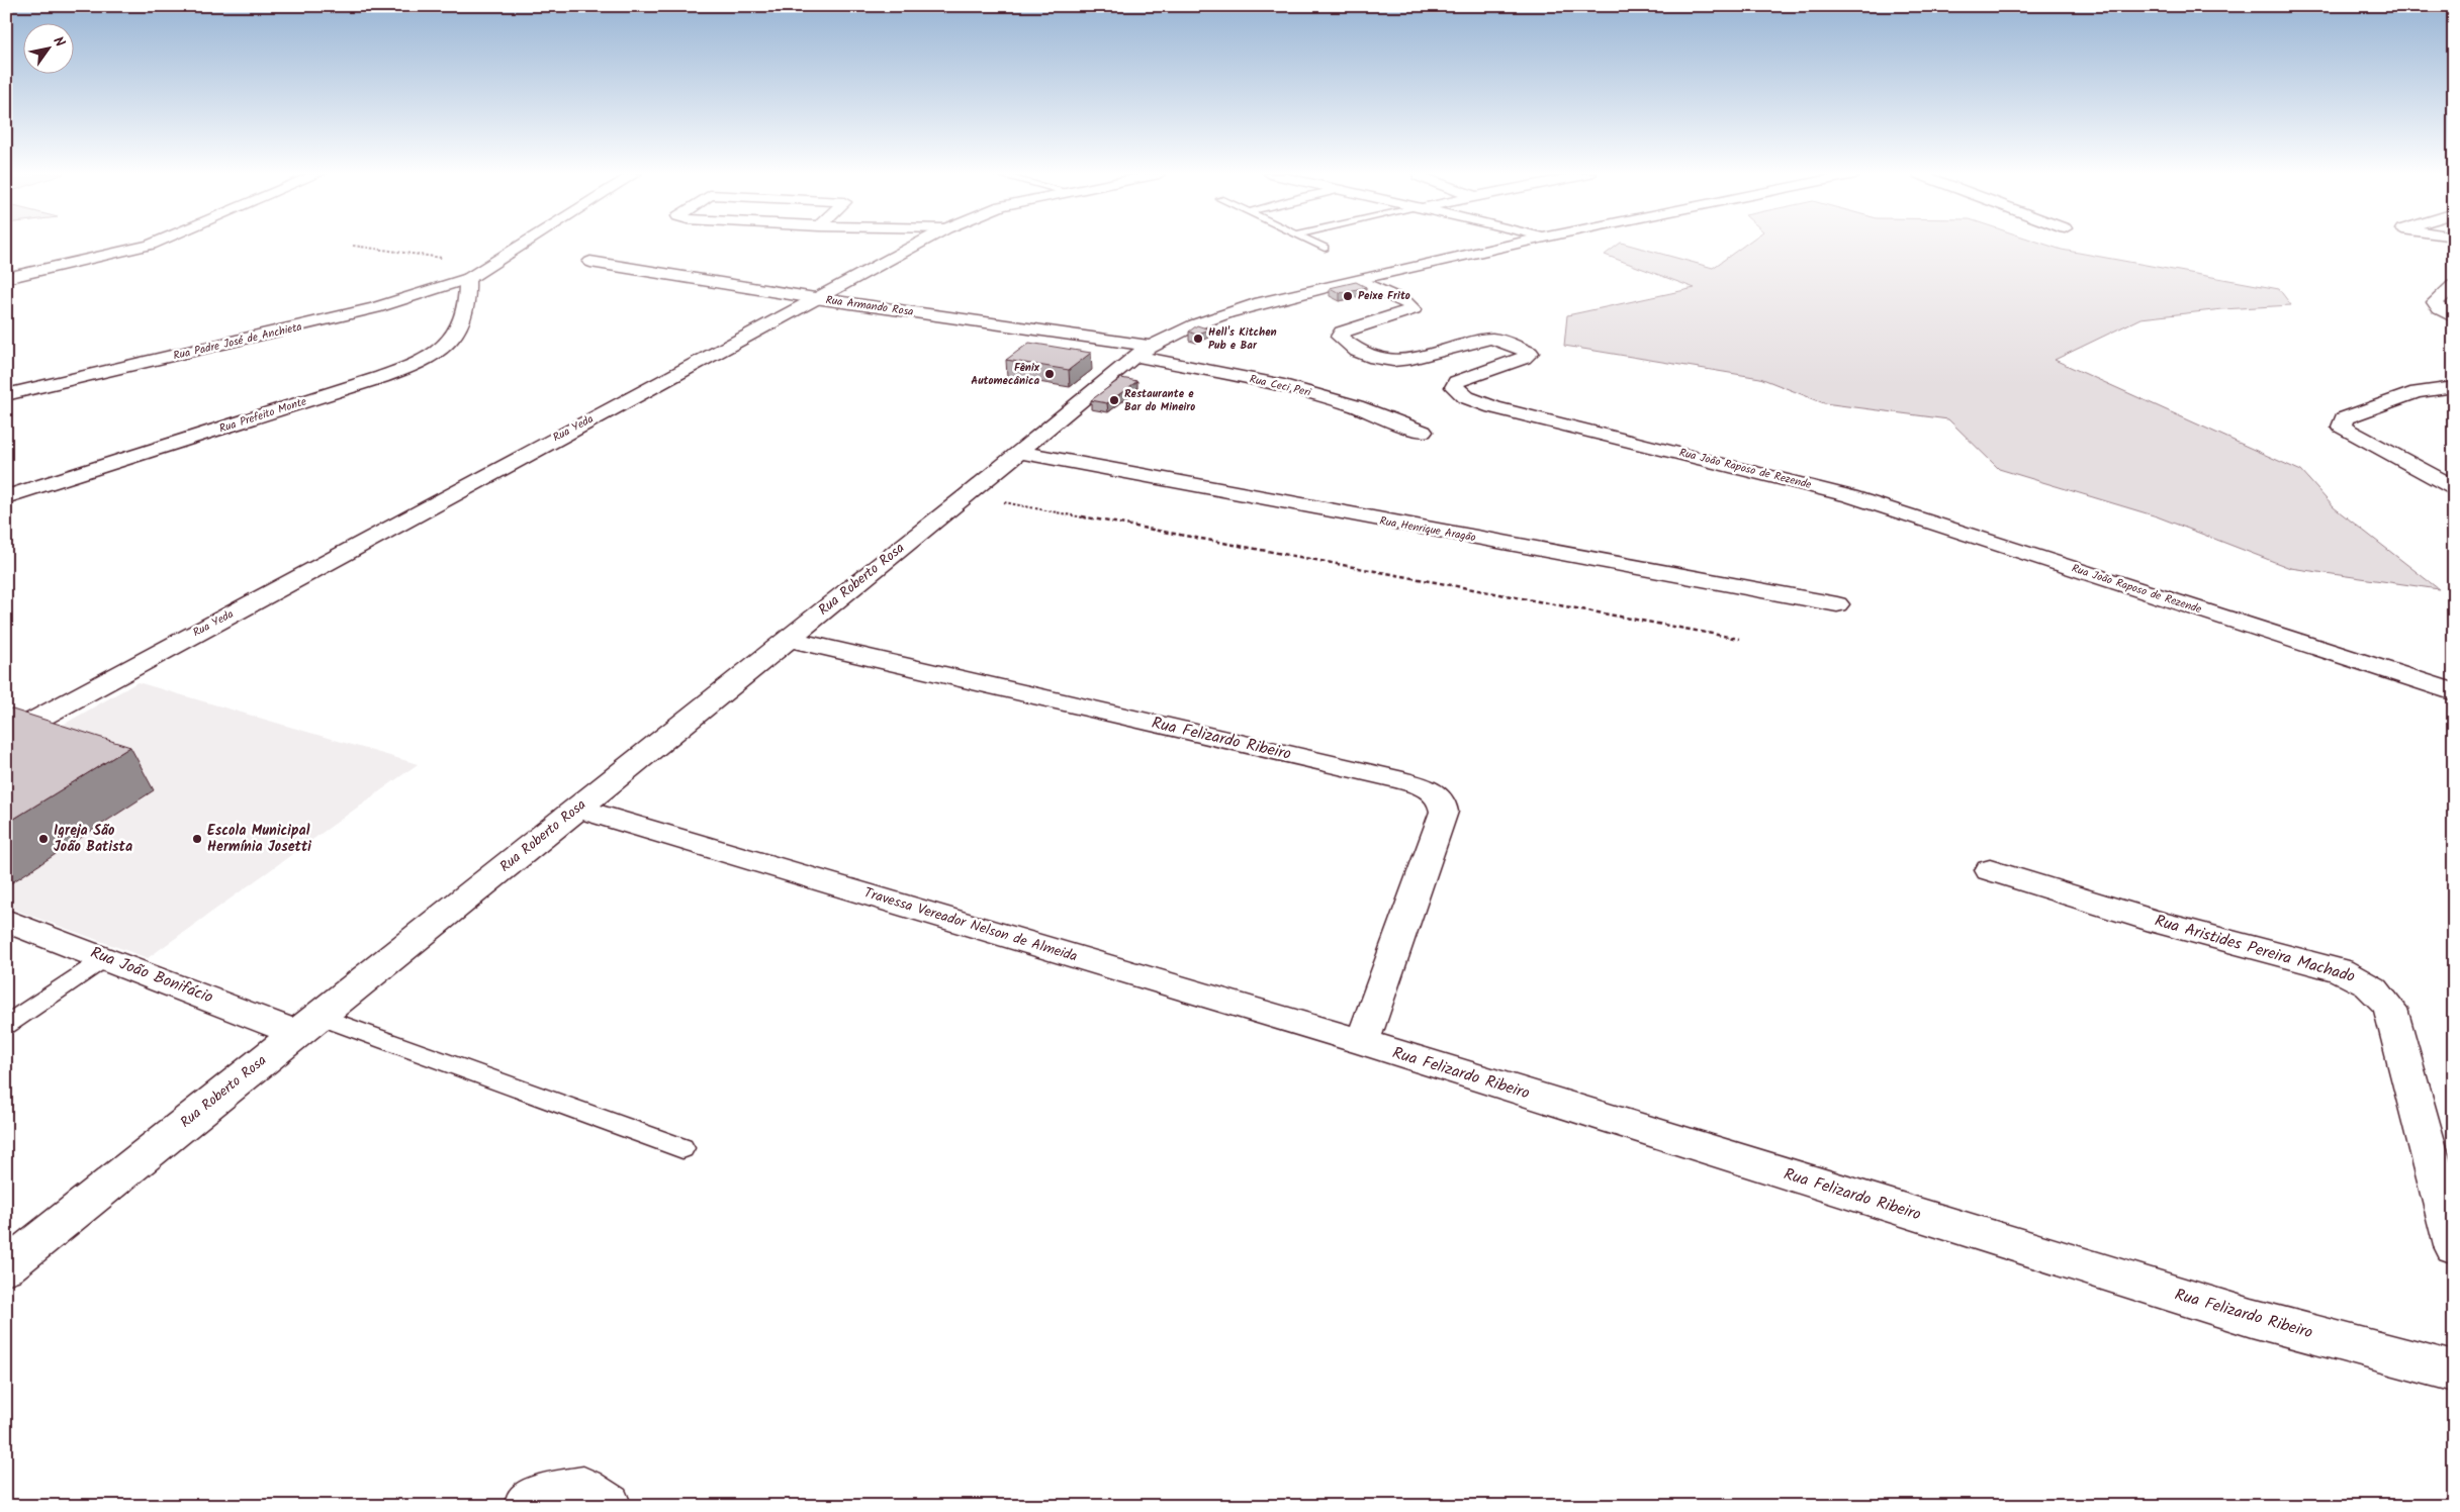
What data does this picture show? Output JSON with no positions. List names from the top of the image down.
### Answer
{
  "streets": {
    "street": [
      "Rua Armando Rosa",
      "Rua Padre José de Anchieta",
      "Rua Ceci Peri",
      "Rua Prefeito Monte",
      "Rua Yeda",
      "Rua João Raposo de Rezende",
      "Rua Henrique Aragão",
      "Rua Roberto Rosa",
      "Rua Felizardo Ribeiro",
      "Travessa Vereador Nelson de Almeida",
      "Rua Aristides Pereira Machado",
      "Rua João Bonifácio"
    ]
  },
  "crossings": [
    ["Rua Armando Rosa", "Rua Ceci Peri"],
    ["Rua Armando Rosa", "Rua Yeda"],
    ["Rua Armando Rosa", "Rua Roberto Rosa"],
    ["Rua Padre José de Anchieta", "Rua Prefeito Monte"],
    ["Rua Ceci Peri", "Rua Roberto Rosa"],
    ["Rua João Raposo de Rezende", "Rua Roberto Rosa"],
    ["Rua Henrique Aragão", "Rua Roberto Rosa"],
    ["Rua Roberto Rosa", "Rua Felizardo Ribeiro"],
    ["Rua Roberto Rosa", "Travessa Vereador Nelson de Almeida"],
    ["Rua Roberto Rosa", "Rua João Bonifácio"],
    ["Rua Felizardo Ribeiro", "Travessa Vereador Nelson de Almeida"]
  ],
  "places": [
    "Peixe Frito",
    "Hell's Kitchen Pub e Bar",
    "Fênix Automecânica",
    "Restaurante e Bar do Mineiro",
    "Igreja São João Batista",
    "Escola Municipal Hermínia Josetti"
  ],
  "north": "top right"
}
